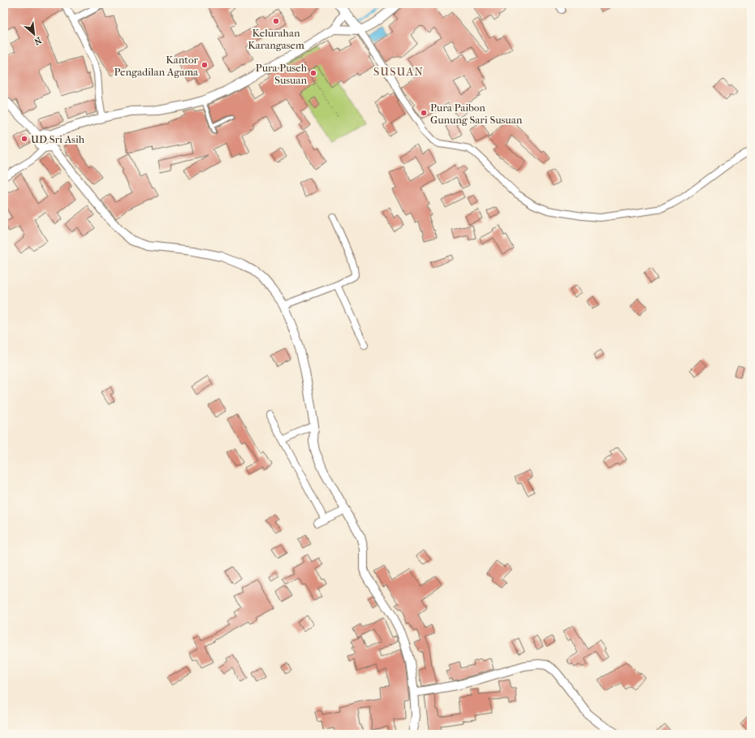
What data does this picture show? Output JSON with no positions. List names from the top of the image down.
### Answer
{
  "districts": ["SUSUAN"],
  "places": [
    "Kelurahan Karangasem",
    "Kantor Pengadilan Agama",
    "Pura Puseh Susuan",
    "Pura Paibon Gunung Sari Susuan",
    "UD Sri Asih"
  ],
  "north": "bottom right"
}
